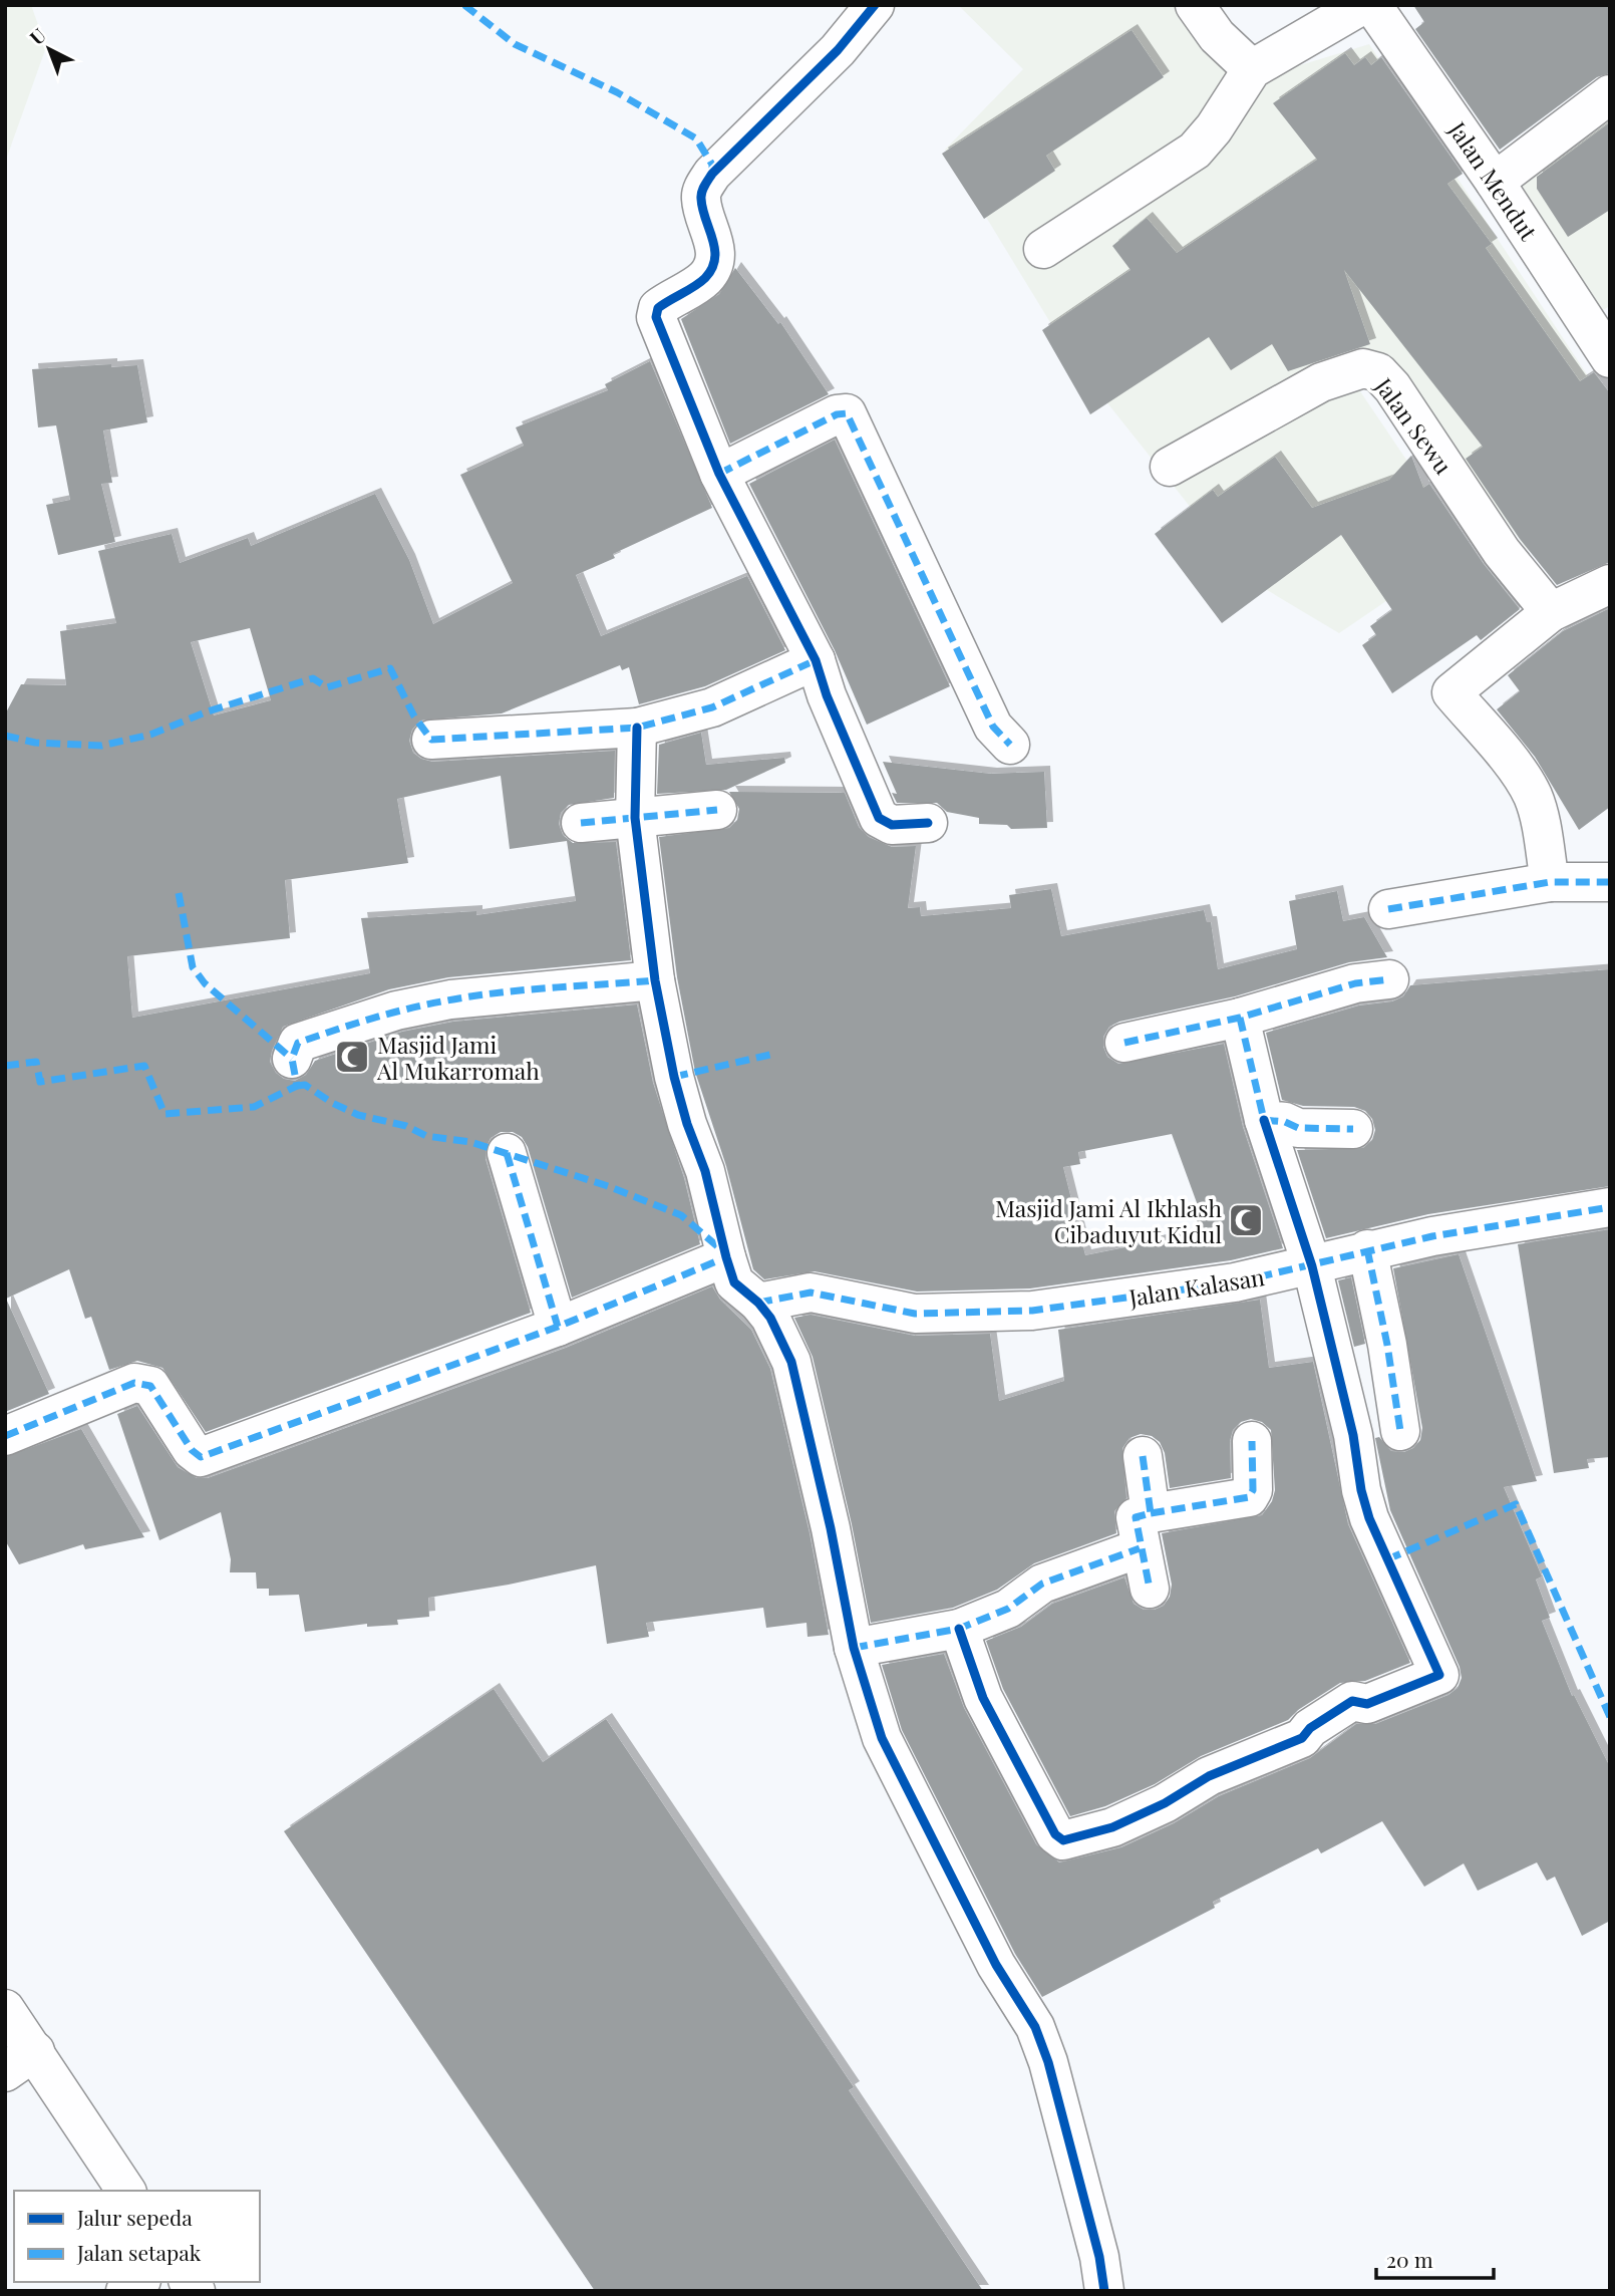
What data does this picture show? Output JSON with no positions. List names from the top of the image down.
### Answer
{
  "streets": {
    "street": ["Jalan Mendut", "Jalan Sewu", "Jalan Kalasan"]
  },
  "places": {
    "mosque": ["Masjid Jami Al Mukarromah", "Masjid Jami Al Ikhlash Cibaduyut Kidul"]
  },
  "legend": ["Jalur sepeda", "Jalan setapak"],
  "scale_bar": "20 m",
  "north": "top left"
}
